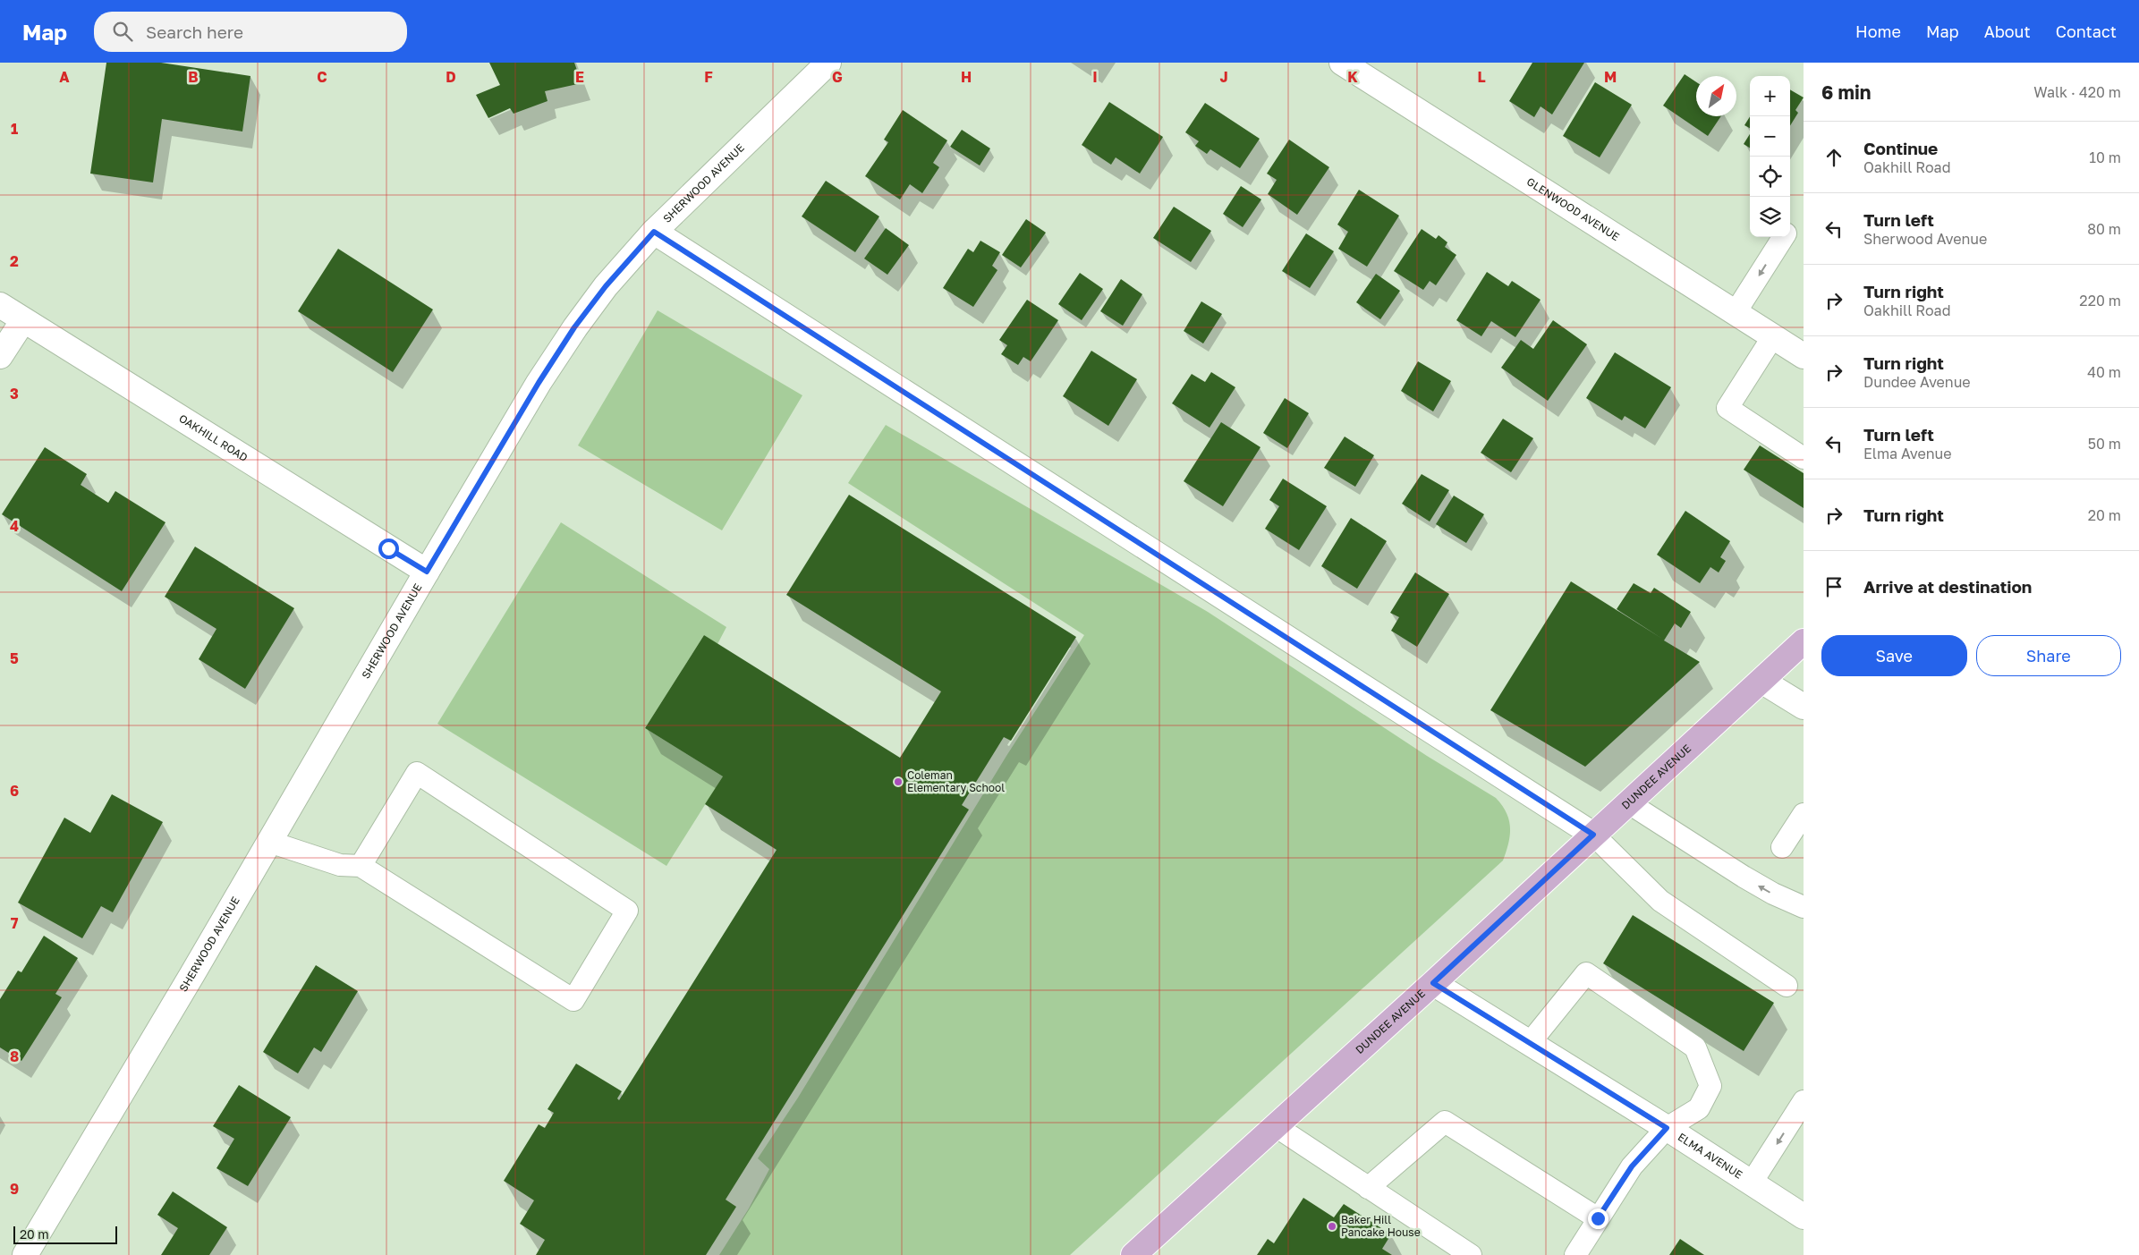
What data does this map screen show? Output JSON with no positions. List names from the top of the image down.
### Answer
{
  "streets": {
    "main road": ["DUNDEE AVENUE"],
    "street": [
      "SHERWOOD AVENUE",
      "GLENWOOD AVENUE",
      "OAKHILL ROAD",
      "ELMA AVENUE"
    ]
  },
  "crossings": [
    ["SHERWOOD AVENUE", "OAKHILL ROAD"],
    ["DUNDEE AVENUE", "ELMA AVENUE"]
  ],
  "places": ["Coleman Elementary School", "Baker Hill Pancake House"],
  "scale_bar": "20 m",
  "north": "top right",
  "page": {
    "header": "Map",
    "search": "Search here",
    "nav": [
      "Home",
      "Map",
      "About",
      "Contact"
    ],
    "heading": ["6 min", "Walk · 420 m"],
    "map_buttons": ["+", "−"],
    "list": [
      ["Continue", "Oakhill Road", "10 m"],
      ["Turn left", "Sherwood Avenue", "80 m"],
      ["Turn right", "Oakhill Road", "220 m"],
      ["Turn right", "Dundee Avenue", "40 m"],
      ["Turn left", "Elma Avenue", "50 m"],
      ["Turn right", "20 m"],
      "Arrive at destination"
    ],
    "buttons": ["Save", "Share"],
    "scale": "20 m"
  },
  "grid": {
    "columns": [
      "A",
      "B",
      "C",
      "D",
      "E",
      "F",
      "G",
      "H",
      "I",
      "J",
      "K",
      "L",
      "M"
    ],
    "rows": [
      "1",
      "2",
      "3",
      "4",
      "5",
      "6",
      "7",
      "8",
      "9"
    ]
  }
}
